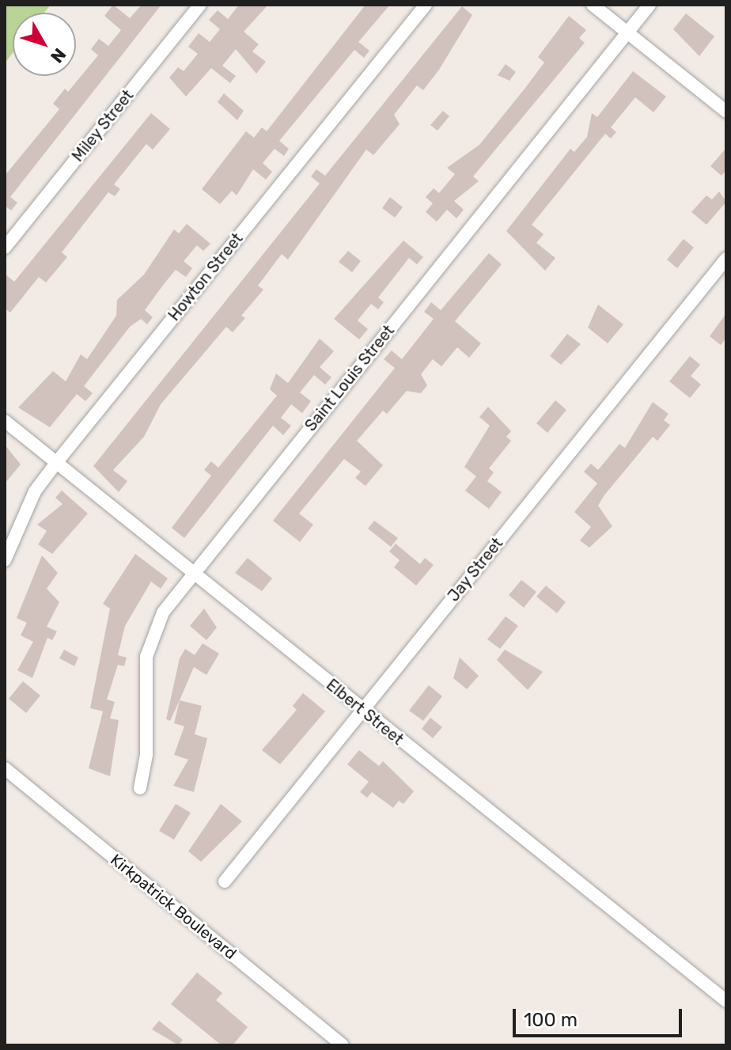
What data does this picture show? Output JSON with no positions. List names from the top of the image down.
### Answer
{
  "streets": {
    "street": [
      "Miley Street",
      "Howton Street",
      "Saint Louis Street",
      "Jay Street",
      "Elbert Street",
      "Kirkpatrick Boulevard"
    ]
  },
  "crossings": [
    ["Howton Street", "Elbert Street"],
    ["Saint Louis Street", "Elbert Street"],
    ["Jay Street", "Elbert Street"]
  ],
  "scale_bar": "100 m",
  "north": "bottom right"
}
